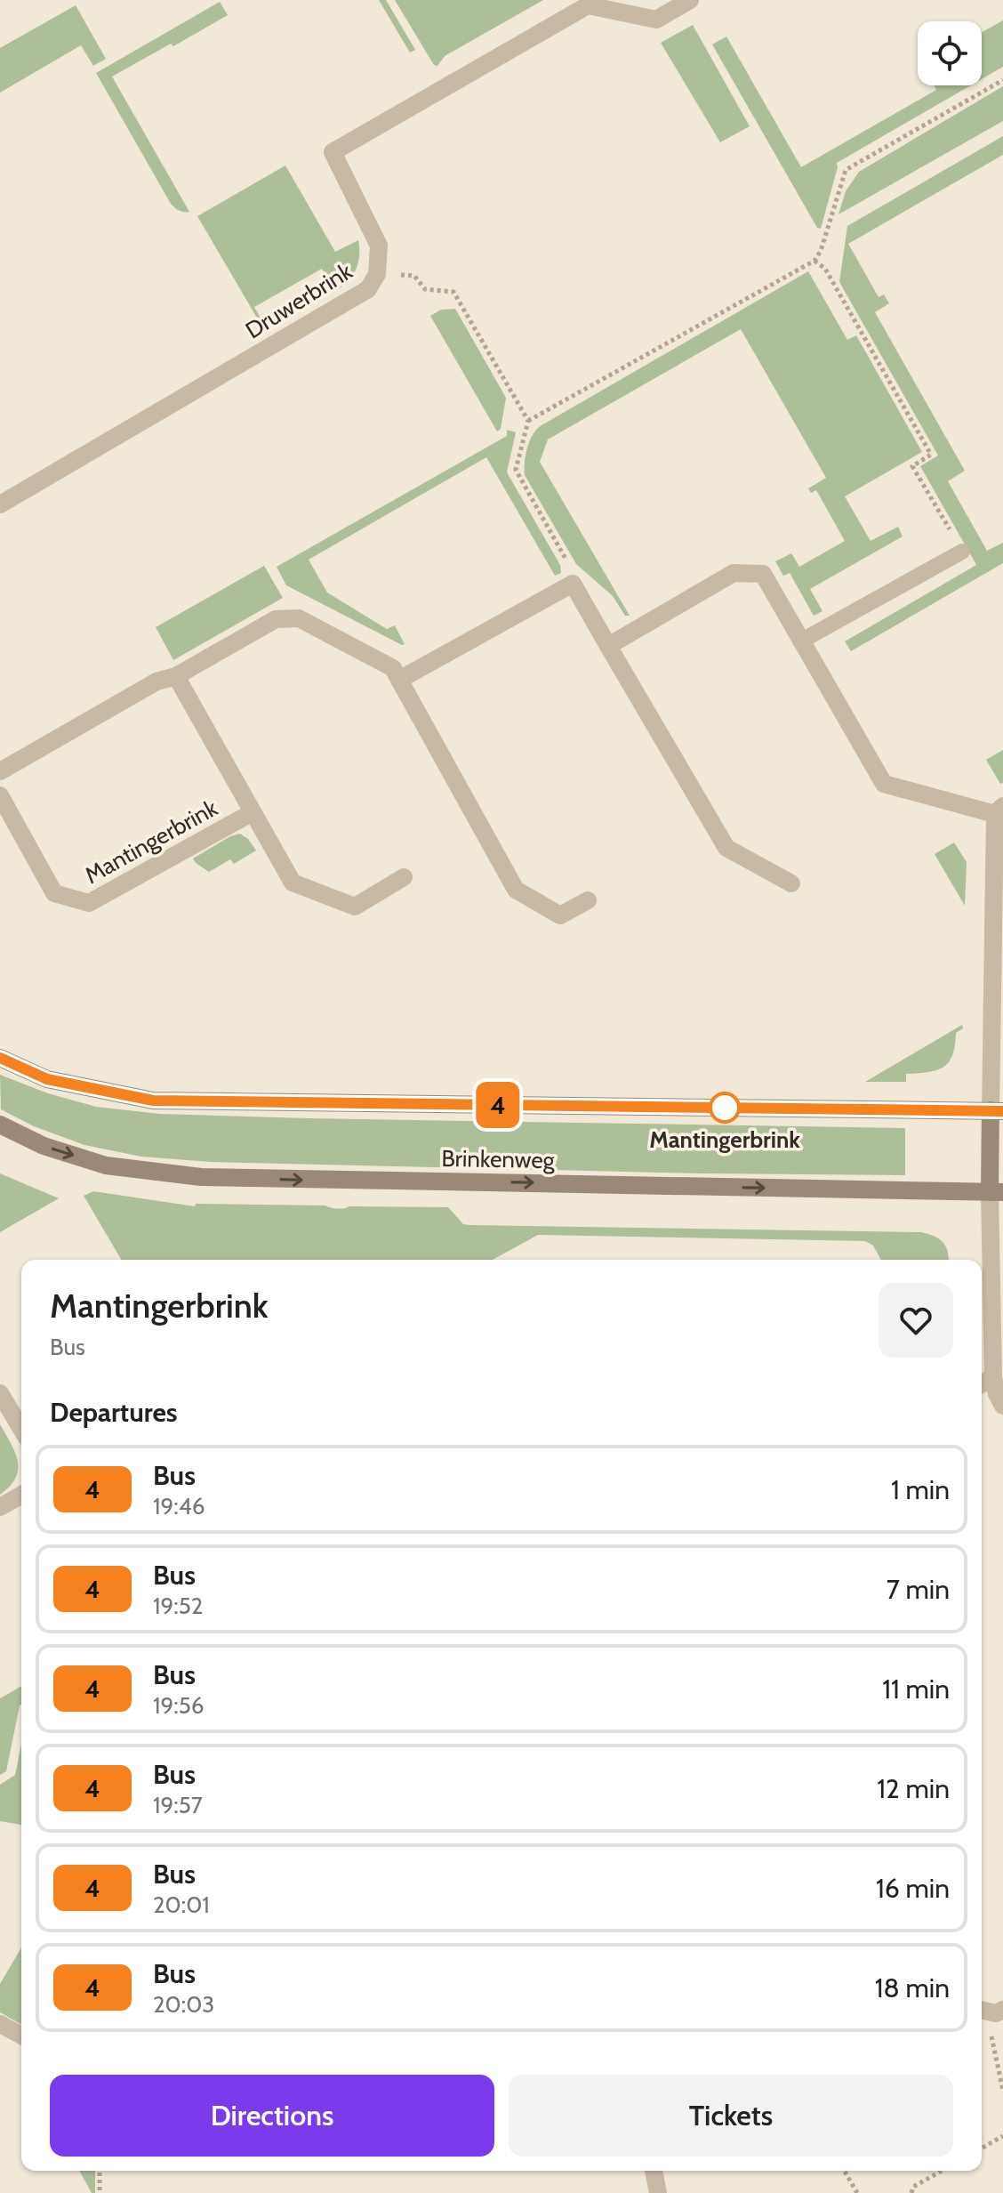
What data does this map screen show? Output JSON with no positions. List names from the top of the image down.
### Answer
{
  "streets": {
    "street": ["Druwerbrink", "Mantingerbrink", "Brinkenweg"]
  },
  "places": ["Mantingerbrink"],
  "lines": ["bus line 4"],
  "page": {
    "on_map": "4",
    "heading": [
      ["Mantingerbrink", "Bus"],
      "Departures"
    ],
    "list": [
      {
        "mark": "4",
        "name": "Bus",
        "note": "19:46",
        "value": "1 min"
      },
      {
        "mark": "4",
        "name": "Bus",
        "note": "19:52",
        "value": "7 min"
      },
      {
        "mark": "4",
        "name": "Bus",
        "note": "19:56",
        "value": "11 min"
      },
      {
        "mark": "4",
        "name": "Bus",
        "note": "19:57",
        "value": "12 min"
      },
      {
        "mark": "4",
        "name": "Bus",
        "note": "20:01",
        "value": "16 min"
      },
      {
        "mark": "4",
        "name": "Bus",
        "note": "20:03",
        "value": "18 min"
      }
    ],
    "buttons": ["Directions", "Tickets"]
  }
}
